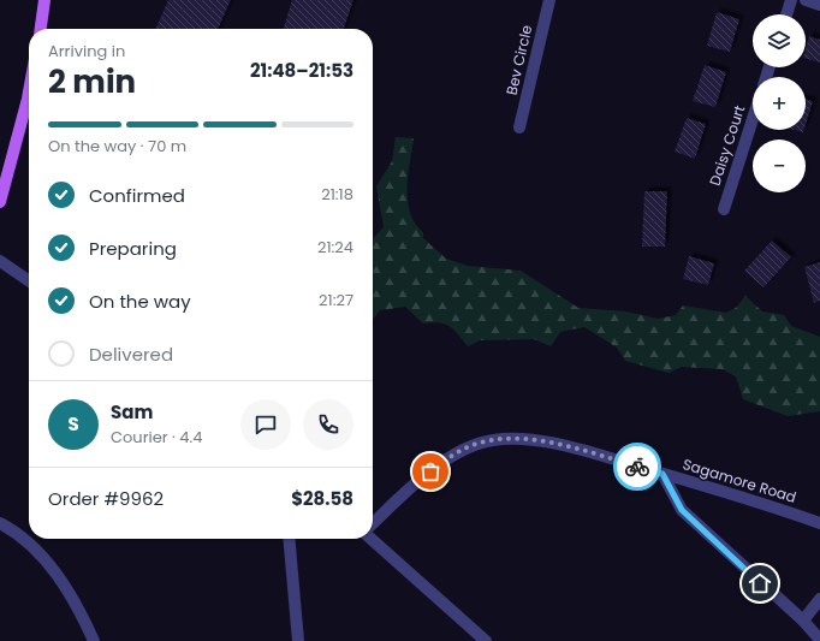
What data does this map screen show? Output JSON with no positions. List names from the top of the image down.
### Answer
{
  "streets": {
    "street": ["Bev Circle", "Daisy Court", "Sagamore Road"]
  },
  "page": {
    "map_buttons": ["+", "−"],
    "heading": ["2 min", "Arriving in", "21:48–21:53"],
    "panel": [
      "Sam",
      "Courier · 4.4",
      "Order #9962",
      "$28.58"
    ],
    "bar": "On the way · 70 m",
    "list": [
      ["Confirmed", "21:18"],
      ["Preparing", "21:24"],
      ["On the way", "21:27"],
      "Delivered"
    ],
    "round": "S"
  }
}
